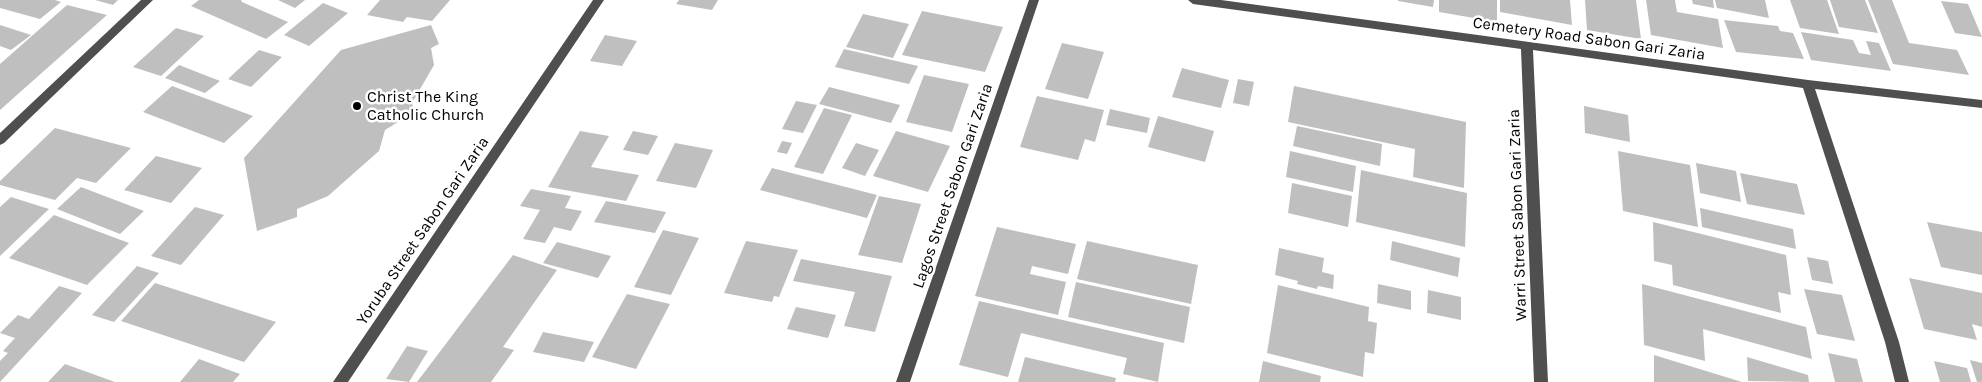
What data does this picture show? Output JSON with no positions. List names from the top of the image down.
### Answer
{
  "streets": {
    "street": [
      "Cemetery Road Sabon Gari Zaria",
      "Lagos Street Sabon Gari Zaria",
      "Warri Street Sabon Gari Zaria",
      "Yoruba Street Sabon Gari Zaria"
    ]
  },
  "crossings": [
    ["Cemetery Road Sabon Gari Zaria", "Warri Street Sabon Gari Zaria"]
  ],
  "places": ["Christ The King Catholic Church"]
}
